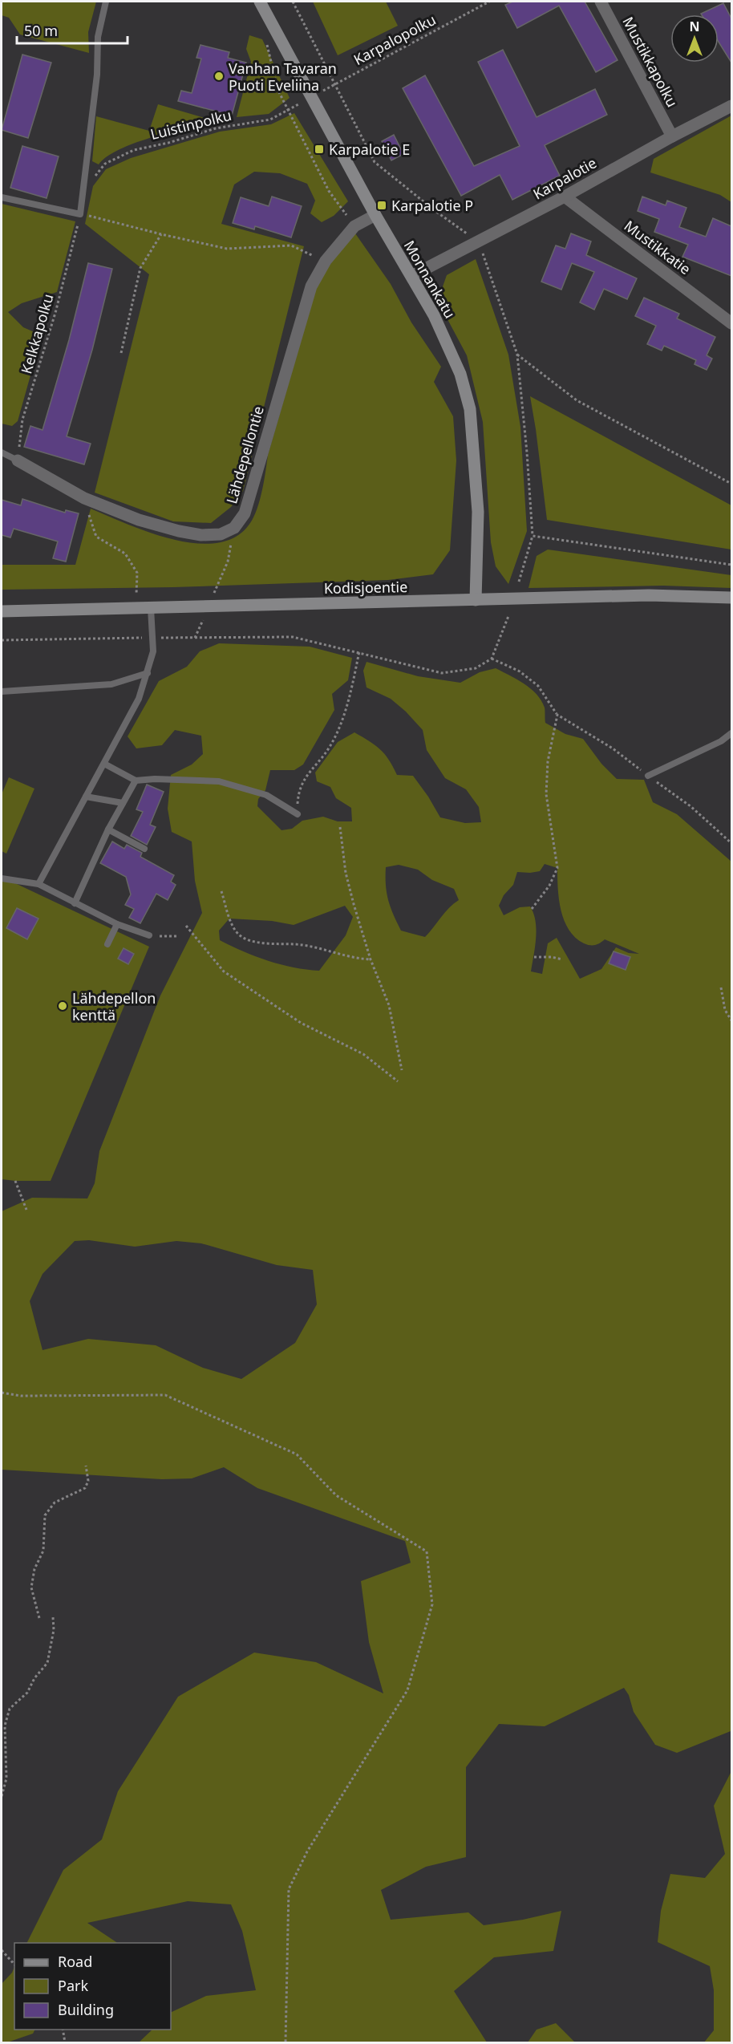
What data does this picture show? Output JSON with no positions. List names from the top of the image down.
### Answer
{
  "streets": {
    "street": [
      "Mustikkapolku",
      "Karpalotie",
      "Mustikkatie",
      "Monnankatu",
      "Lähdepellontie",
      "Kodisjoentie"
    ],
    "path": ["Karpalopolku", "Luistinpolku", "Kelkkapolku"]
  },
  "crossings": [
    ["Karpalopolku", "Luistinpolku"],
    ["Karpalopolku", "Monnankatu"],
    ["Mustikkapolku", "Karpalotie"],
    ["Luistinpolku", "Monnankatu"],
    ["Karpalotie", "Mustikkatie"],
    ["Karpalotie", "Monnankatu"],
    ["Monnankatu", "Lähdepellontie"],
    ["Monnankatu", "Kodisjoentie"]
  ],
  "places": {
    "other": ["Vanhan Tavaran Puoti Eveliina", "Lähdepellon kenttä"],
    "transit": ["Karpalotie E", "Karpalotie P"]
  },
  "legend": ["Road", "Park", "Building"],
  "scale_bar": "50 m",
  "north": "top"
}
